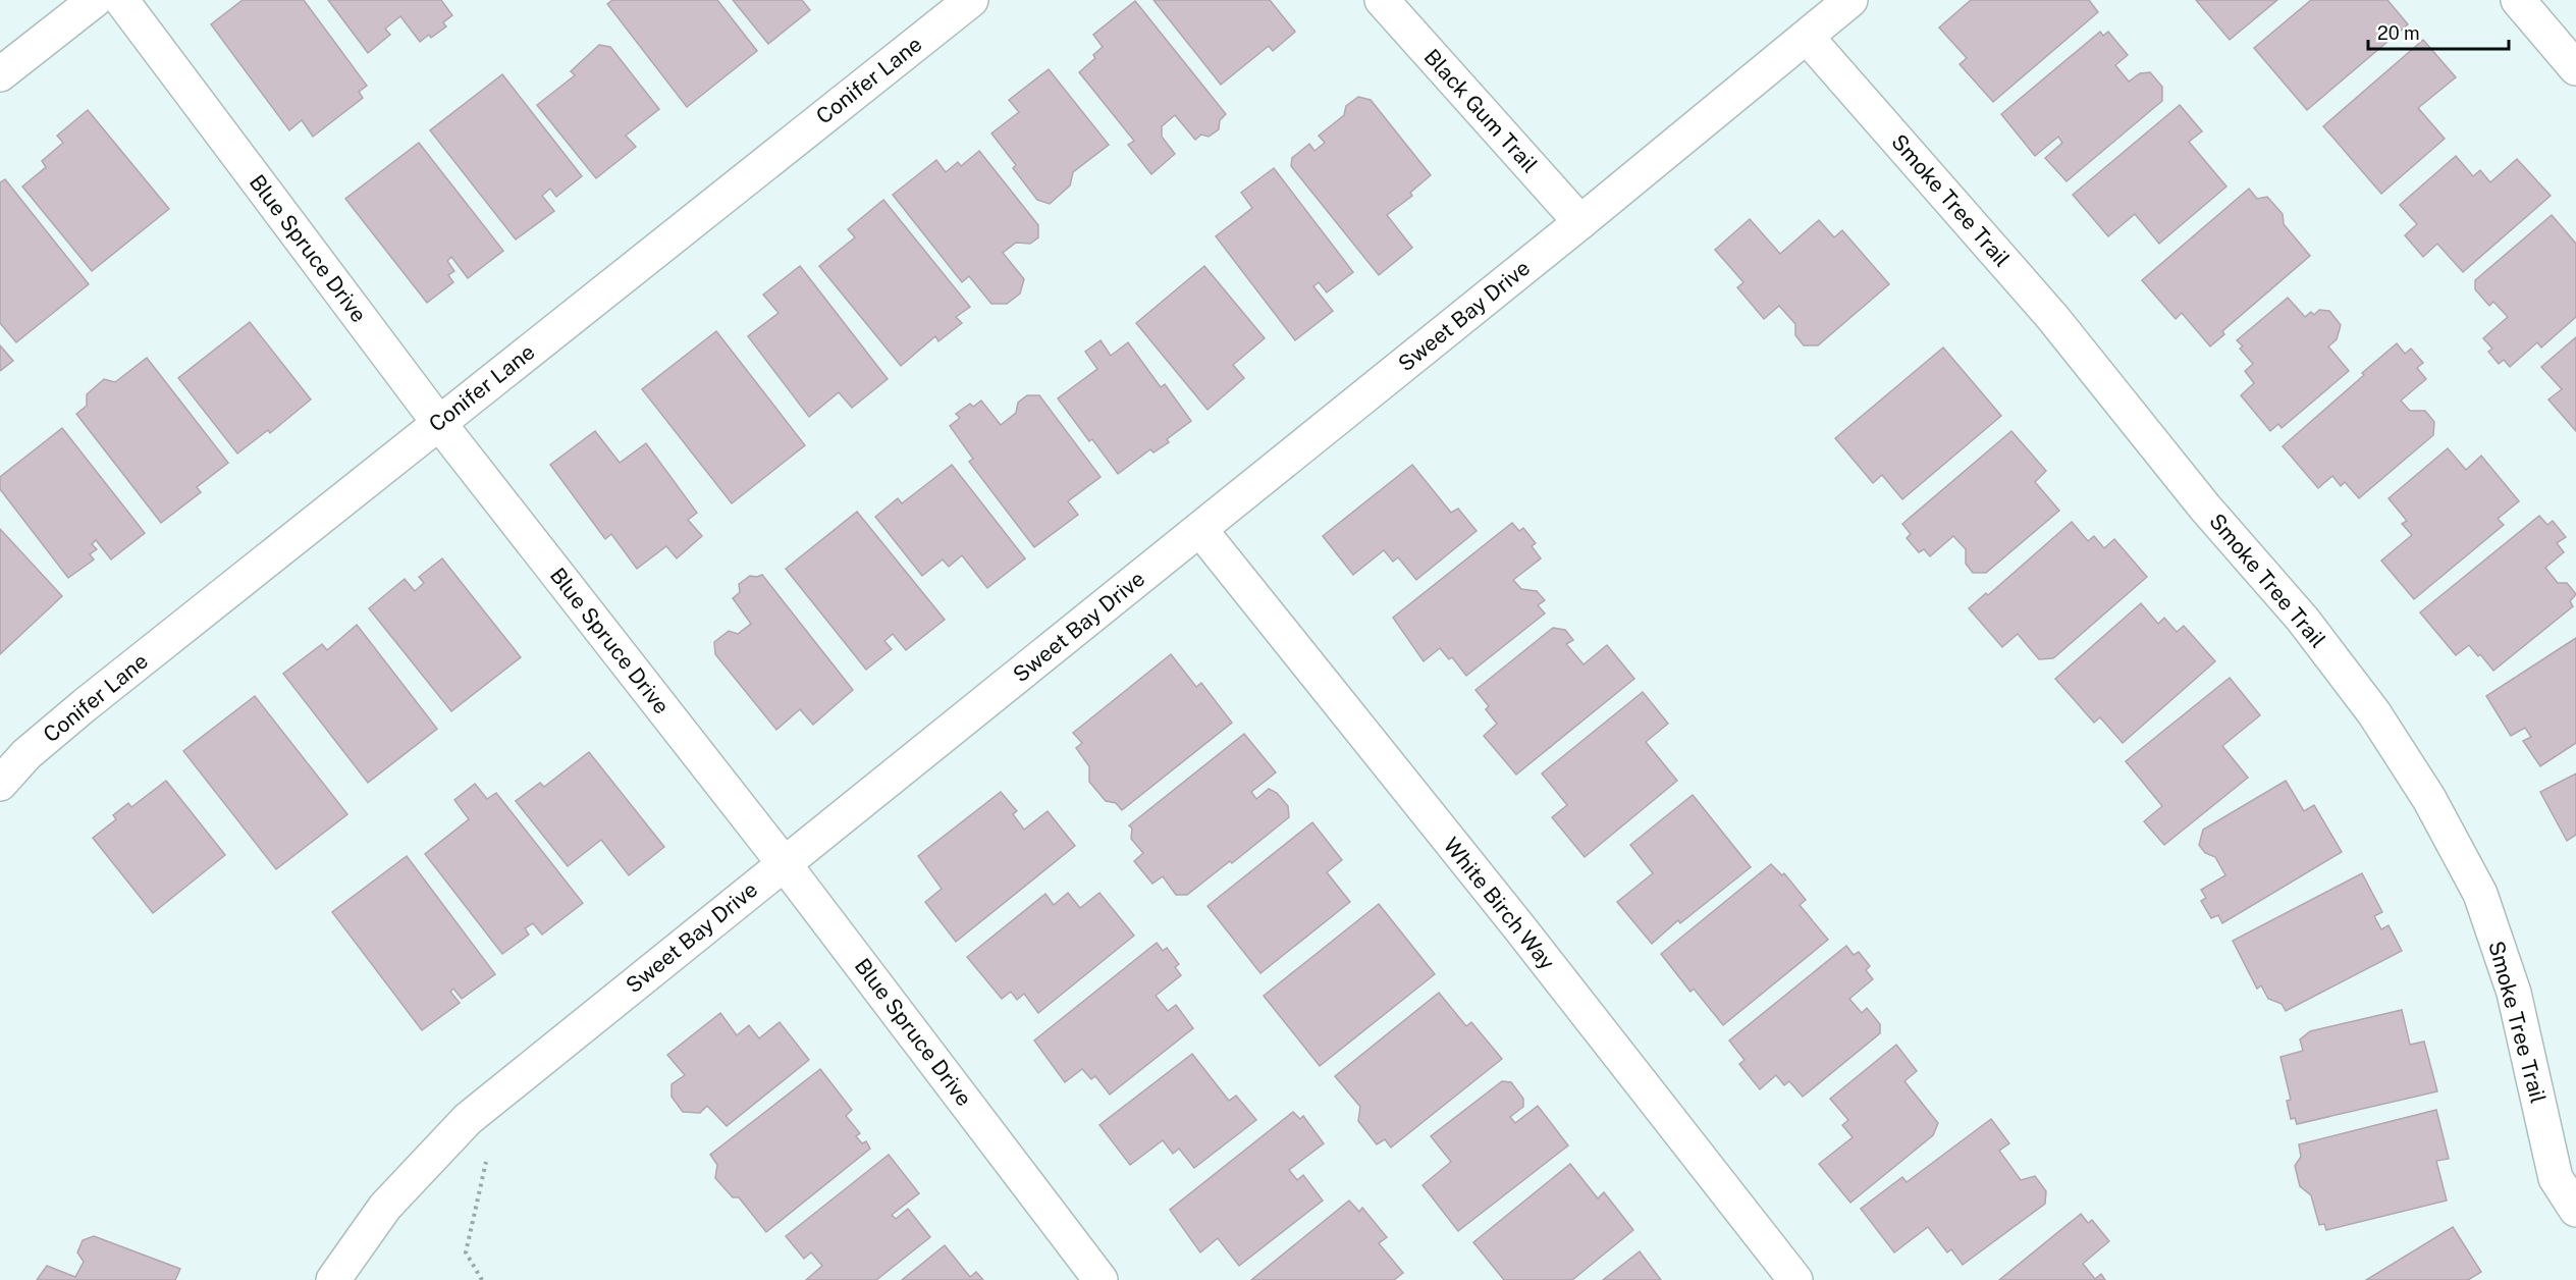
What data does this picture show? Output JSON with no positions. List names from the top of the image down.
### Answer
{
  "streets": {
    "street": [
      "Conifer Lane",
      "Black Gum Trail",
      "Smoke Tree Trail",
      "Blue Spruce Drive",
      "Sweet Bay Drive",
      "White Birch Way"
    ]
  },
  "crossings": [
    ["Conifer Lane", "Blue Spruce Drive"],
    ["Black Gum Trail", "Sweet Bay Drive"],
    ["Smoke Tree Trail", "Sweet Bay Drive"],
    ["Blue Spruce Drive", "Sweet Bay Drive"],
    ["Sweet Bay Drive", "White Birch Way"]
  ],
  "scale_bar": "20 m"
}
